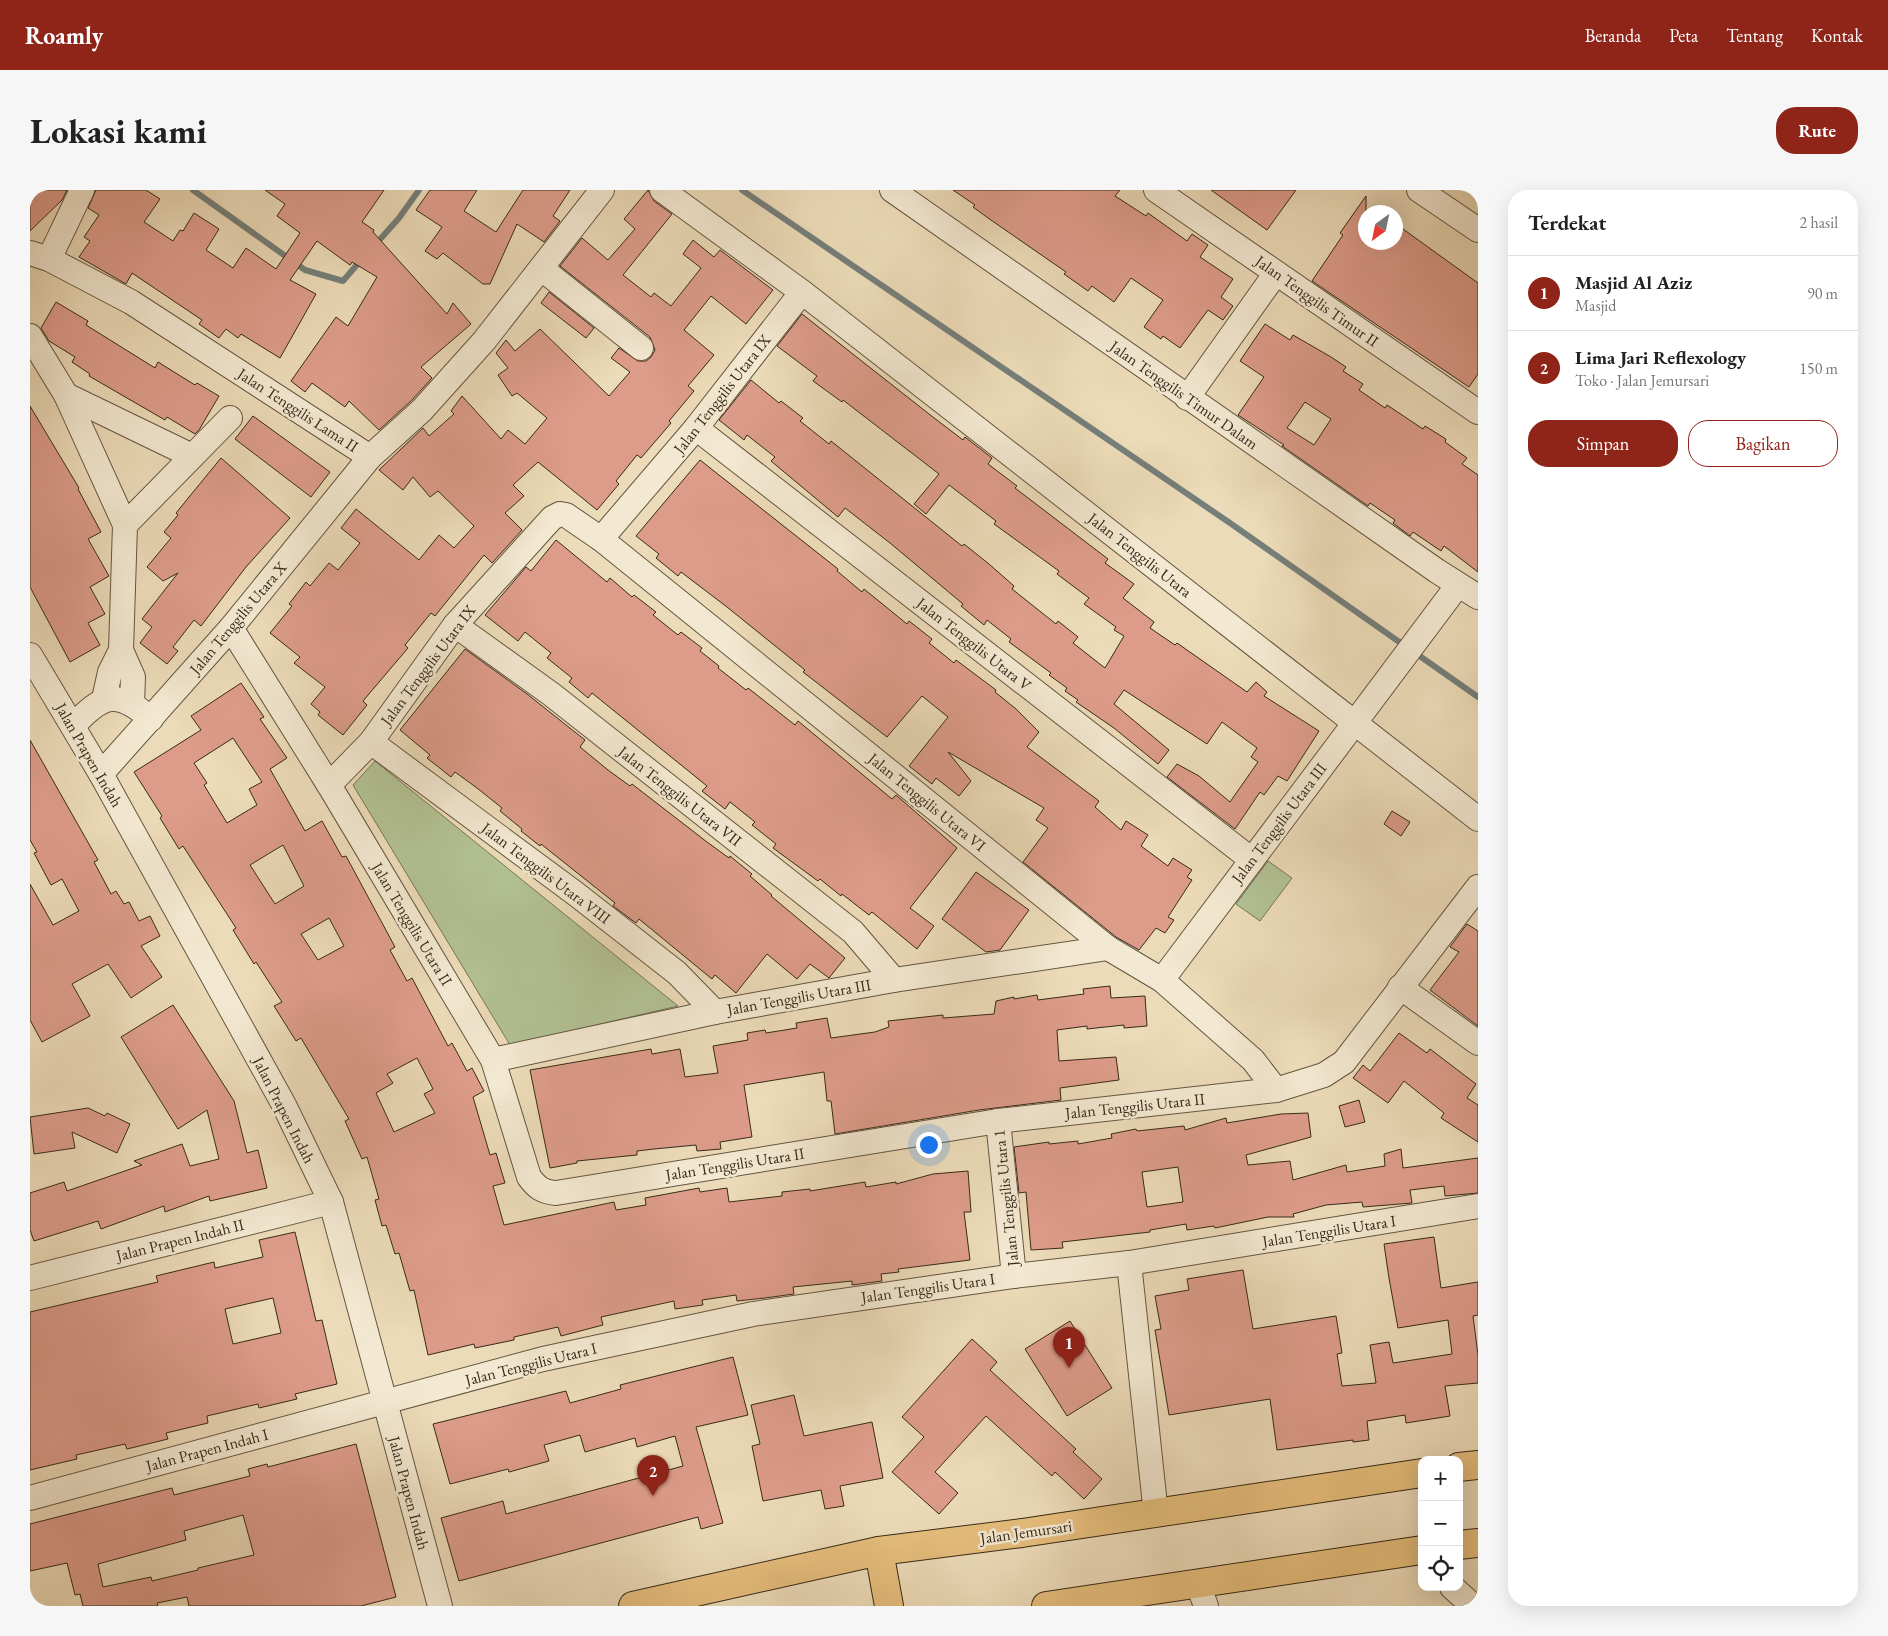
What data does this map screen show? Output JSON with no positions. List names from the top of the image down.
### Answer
{
  "streets": {
    "main road": ["Jalan Jemursari"],
    "street": [
      "Jalan Tenggilis Timur II",
      "Jalan Tenggilis Utara IX",
      "Jalan Tenggilis Timur Dalam",
      "Jalan Tenggilis Lama II",
      "Jalan Tenggilis Utara",
      "Jalan Tenggilis Utara X",
      "Jalan Tenggilis Utara V",
      "Jalan Prapen Indah",
      "Jalan Tenggilis Utara VII",
      "Jalan Tenggilis Utara VI",
      "Jalan Tenggilis Utara III",
      "Jalan Tenggilis Utara VIII",
      "Jalan Tenggilis Utara II",
      "Jalan Tenggilis Utara 1",
      "Jalan Tenggilis Utara I",
      "Jalan Prapen Indah II",
      "Jalan Prapen Indah I"
    ]
  },
  "crossings": [
    ["Jalan Tenggilis Utara IX", "Jalan Tenggilis Utara"],
    ["Jalan Tenggilis Utara IX", "Jalan Tenggilis Utara V"],
    ["Jalan Tenggilis Utara IX", "Jalan Tenggilis Utara VII"],
    ["Jalan Tenggilis Utara IX", "Jalan Tenggilis Utara VI"],
    ["Jalan Tenggilis Utara IX", "Jalan Tenggilis Utara VIII"],
    ["Jalan Tenggilis Utara IX", "Jalan Tenggilis Utara II"],
    ["Jalan Tenggilis Timur Dalam", "Jalan Tenggilis Utara III"],
    ["Jalan Tenggilis Lama II", "Jalan Tenggilis Utara X"],
    ["Jalan Tenggilis Utara", "Jalan Tenggilis Utara III"],
    ["Jalan Tenggilis Utara X", "Jalan Prapen Indah"],
    ["Jalan Tenggilis Utara X", "Jalan Tenggilis Utara II"],
    ["Jalan Tenggilis Utara V", "Jalan Tenggilis Utara III"],
    ["Jalan Prapen Indah", "Jalan Tenggilis Utara I"],
    ["Jalan Prapen Indah", "Jalan Prapen Indah II"],
    ["Jalan Prapen Indah", "Jalan Prapen Indah I"],
    ["Jalan Tenggilis Utara VII", "Jalan Tenggilis Utara III"],
    ["Jalan Tenggilis Utara VI", "Jalan Tenggilis Utara III"],
    ["Jalan Tenggilis Utara VI", "Jalan Tenggilis Utara II"],
    ["Jalan Tenggilis Utara III", "Jalan Tenggilis Utara VIII"],
    ["Jalan Tenggilis Utara III", "Jalan Tenggilis Utara II"],
    ["Jalan Tenggilis Utara II", "Jalan Tenggilis Utara 1"],
    ["Jalan Tenggilis Utara 1", "Jalan Tenggilis Utara I"],
    ["Jalan Tenggilis Utara I", "Jalan Prapen Indah I"]
  ],
  "north": "bottom left",
  "page": {
    "header": "Roamly",
    "nav": [
      "Beranda",
      "Peta",
      "Tentang",
      "Kontak"
    ],
    "buttons": [
      "Rute",
      ["Simpan", "Bagikan"]
    ],
    "title": "Lokasi kami",
    "heading": ["Terdekat", "2 hasil"],
    "list": [
      {
        "mark": "1",
        "name": "Masjid Al Aziz",
        "note": "Masjid",
        "value": "90 m"
      },
      {
        "mark": "2",
        "name": "Lima Jari Reflexology",
        "note": "Toko · Jalan Jemursari",
        "value": "150 m"
      }
    ],
    "pins": ["1", "2"],
    "map_buttons": ["+", "−"]
  }
}
